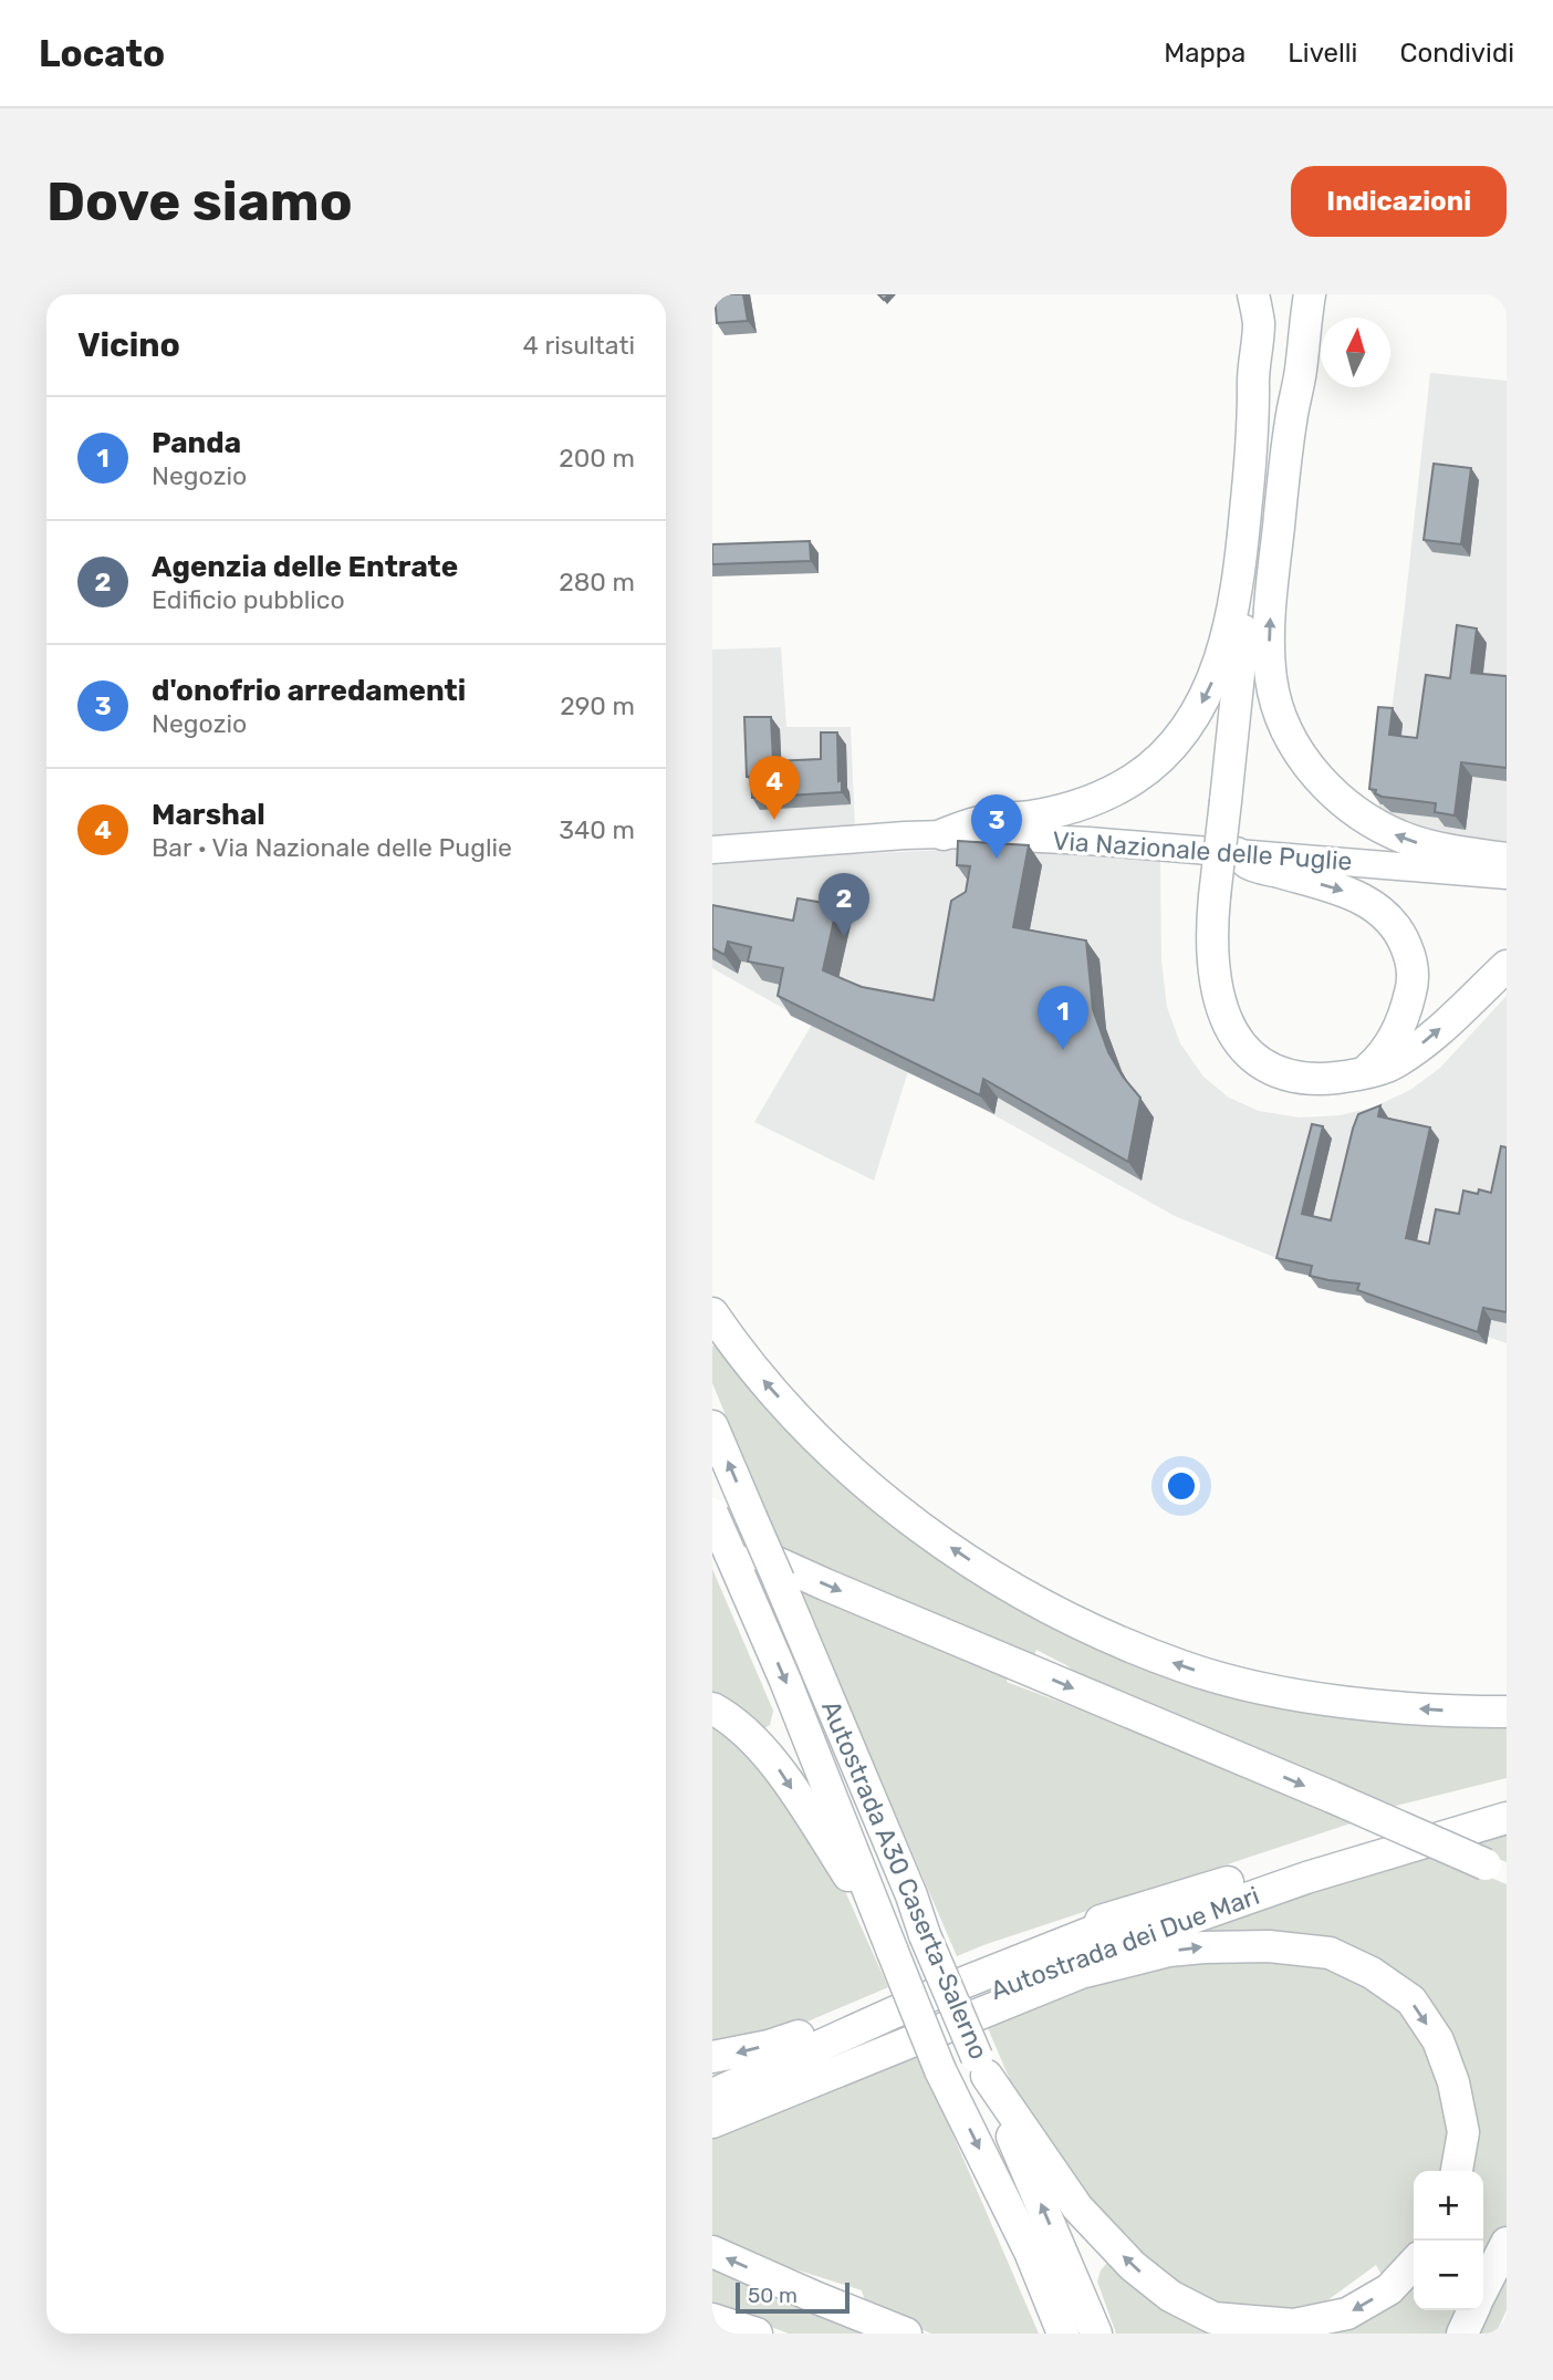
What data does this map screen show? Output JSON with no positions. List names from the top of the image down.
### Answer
{
  "streets": {
    "highway": ["Autostrada A30 Caserta-Salerno", "Autostrada dei Due Mari"],
    "main road": ["Via Nazionale delle Puglie"]
  },
  "scale_bar": "50 m",
  "north": "top",
  "page": {
    "header": "Locato",
    "nav": ["Mappa", "Livelli", "Condividi"],
    "buttons": "Indicazioni",
    "title": "Dove siamo",
    "heading": ["Vicino", "4 risultati"],
    "list": [
      {
        "mark": "1",
        "name": "Panda",
        "note": "Negozio",
        "value": "200 m"
      },
      {
        "mark": "2",
        "name": "Agenzia delle Entrate",
        "note": "Edificio pubblico",
        "value": "280 m"
      },
      {
        "mark": "3",
        "name": "d'onofrio arredamenti",
        "note": "Negozio",
        "value": "290 m"
      },
      {
        "mark": "4",
        "name": "Marshal",
        "note": "Bar · Via Nazionale delle Puglie",
        "value": "340 m"
      }
    ],
    "pins": [
      "4",
      "3",
      "2",
      "1"
    ],
    "map_buttons": ["+", "−"],
    "scale": "50 m"
  }
}
